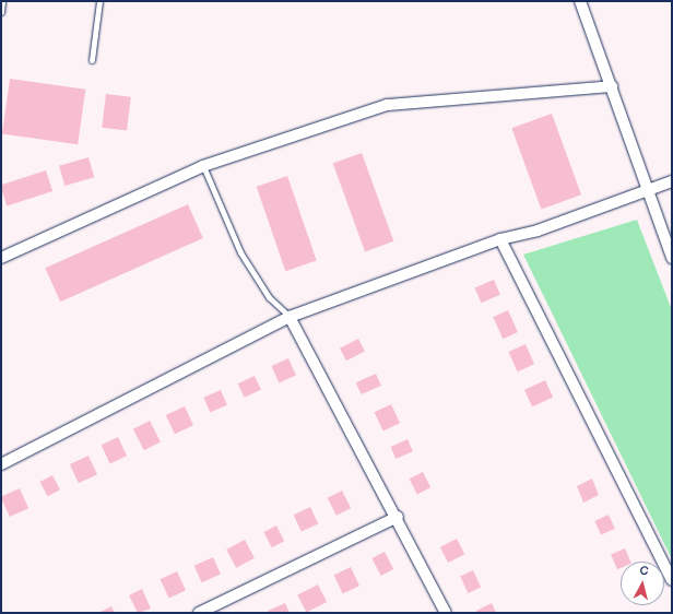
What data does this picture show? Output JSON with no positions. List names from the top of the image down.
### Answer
{
  "north": "top"
}
